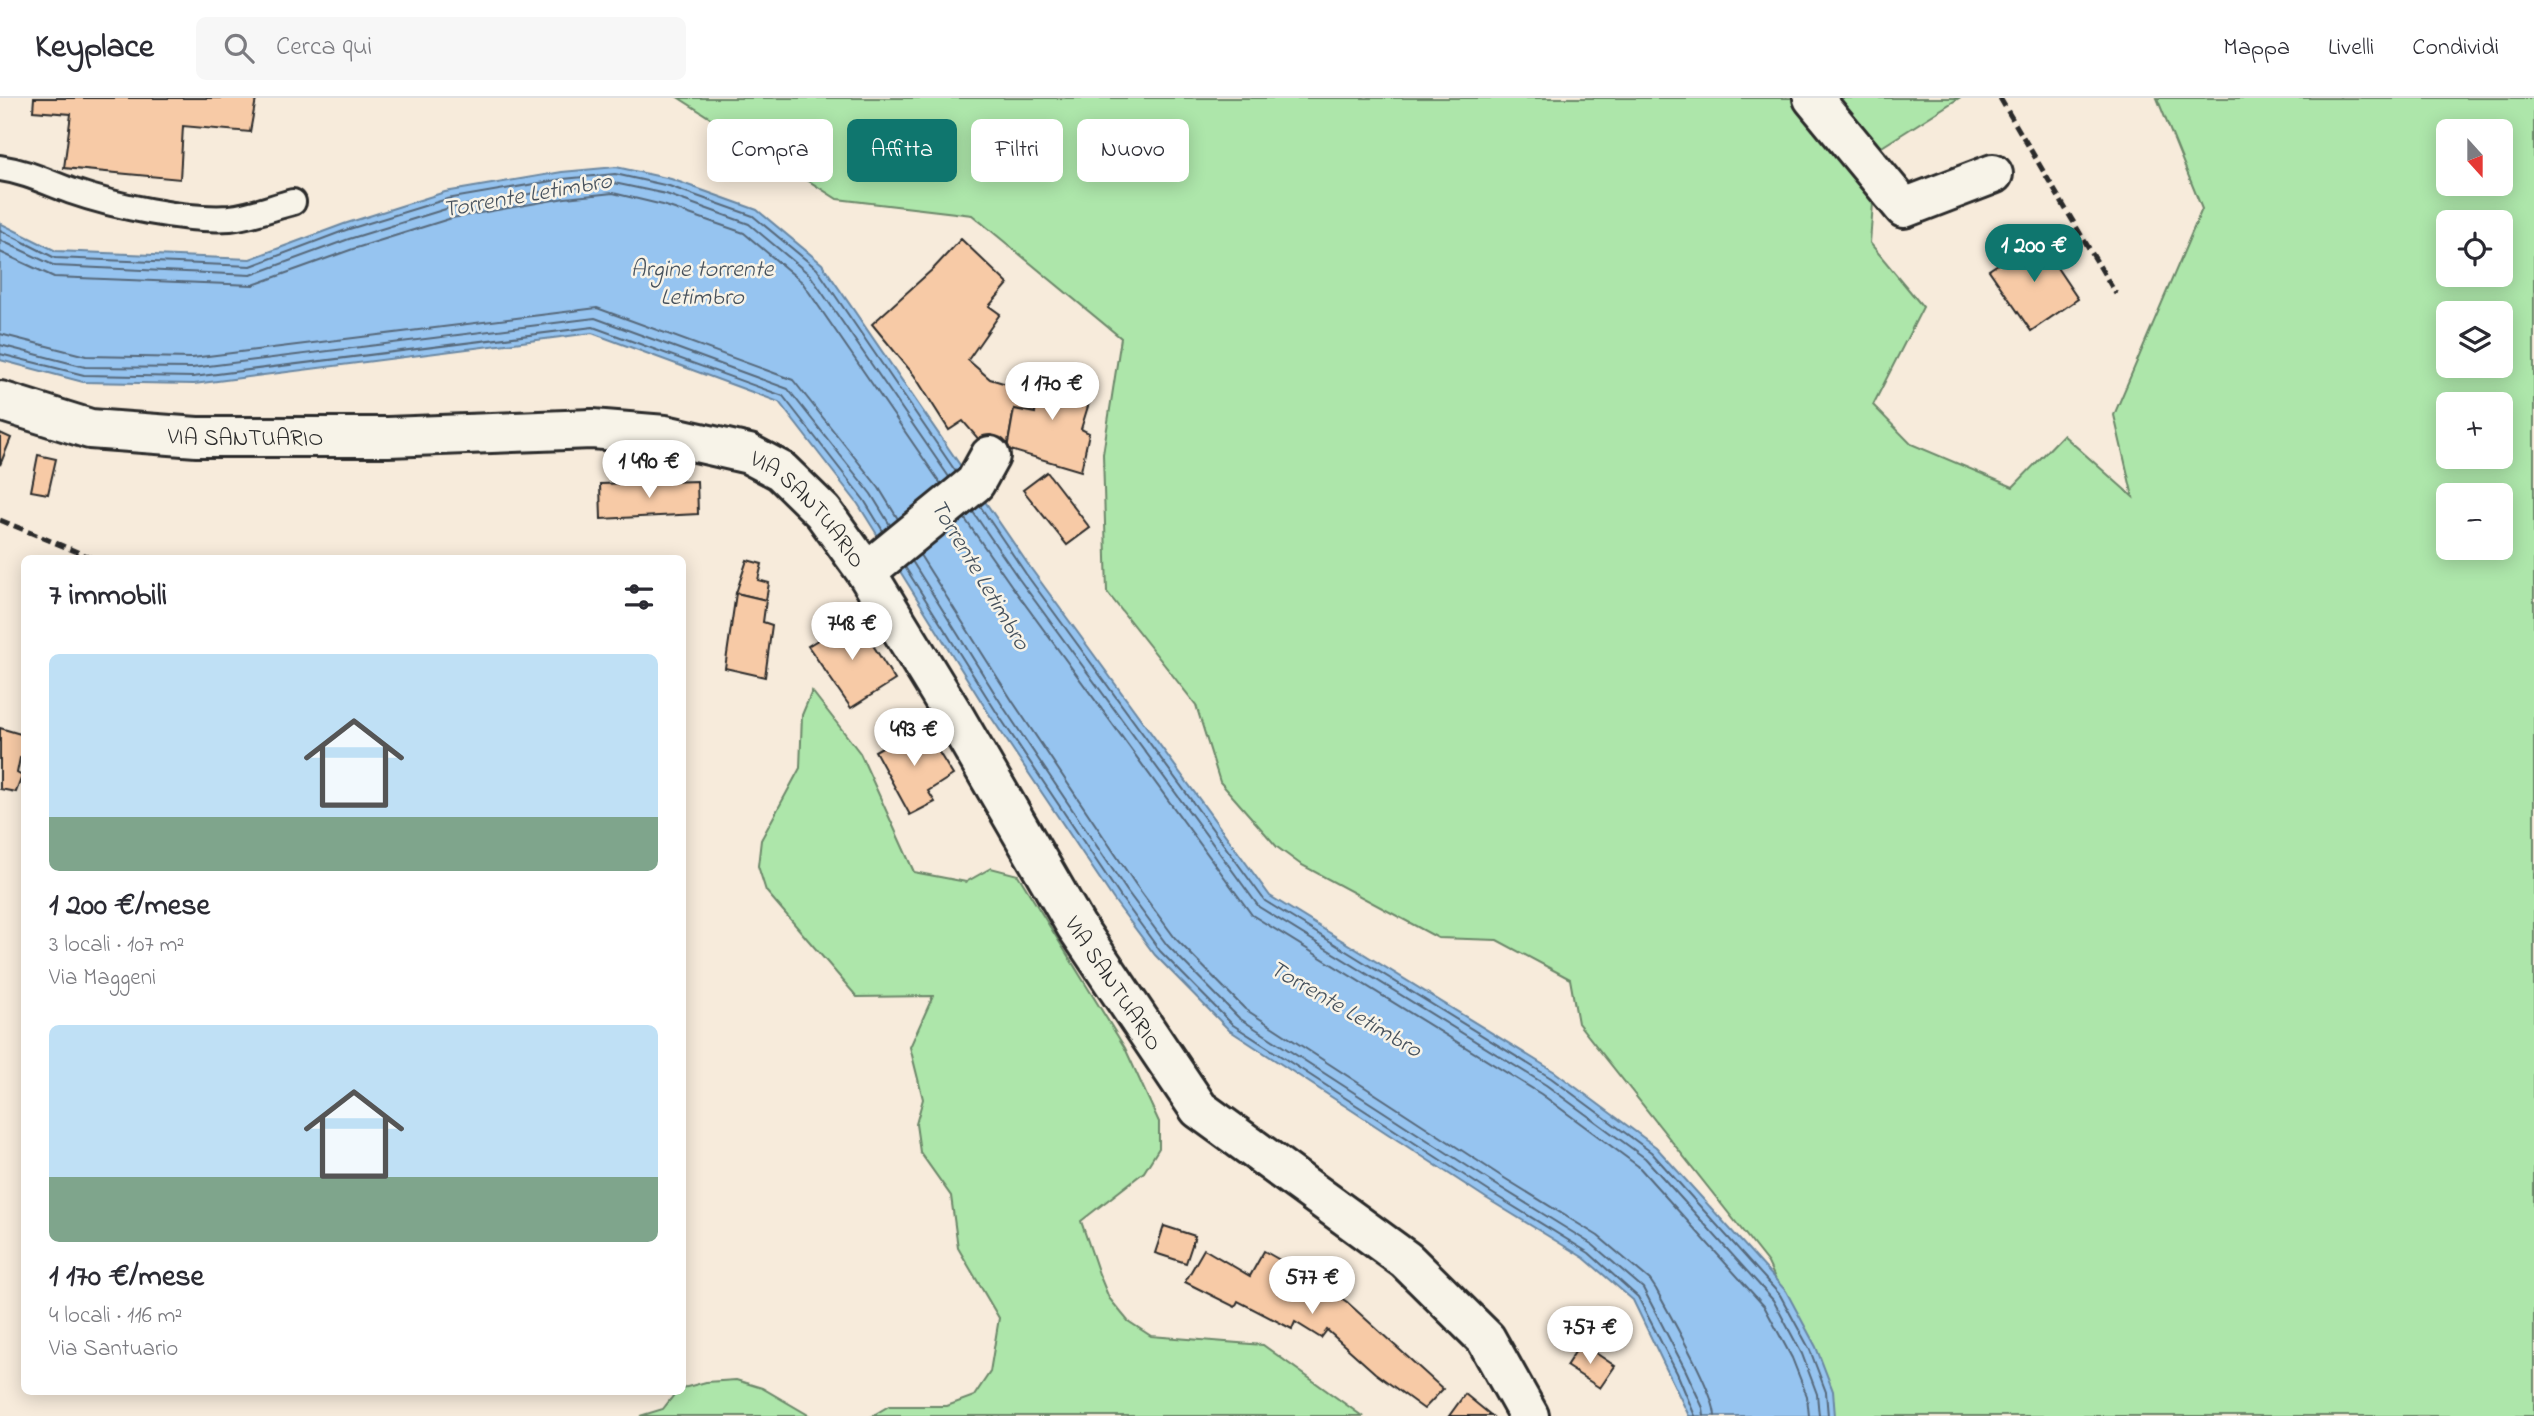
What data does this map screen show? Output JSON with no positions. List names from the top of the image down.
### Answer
{
  "streets": {
    "main road": ["VIA SANTUARIO"]
  },
  "water": ["Torrente Letimbro", "Argine torrente Letimbro"],
  "north": "bottom",
  "page": {
    "header": "Keyplace",
    "search": "Cerca qui",
    "nav": ["Mappa", "Livelli", "Condividi"],
    "map_buttons": ["+", "−"],
    "chip": [
      "Compra",
      "Affitta",
      "Filtri",
      "Nuovo"
    ],
    "price": [
      "1 200 €",
      "1 170 €",
      "1 490 €",
      "748 €",
      "493 €",
      "577 €",
      "757 €"
    ],
    "heading": "7 immobili",
    "list": [
      {
        "name": "1 200 €/mese",
        "note": "3 locali · 107 m² · Via Maggeni"
      },
      {
        "name": "1 170 €/mese",
        "note": "4 locali · 116 m² · Via Santuario"
      }
    ]
  }
}
